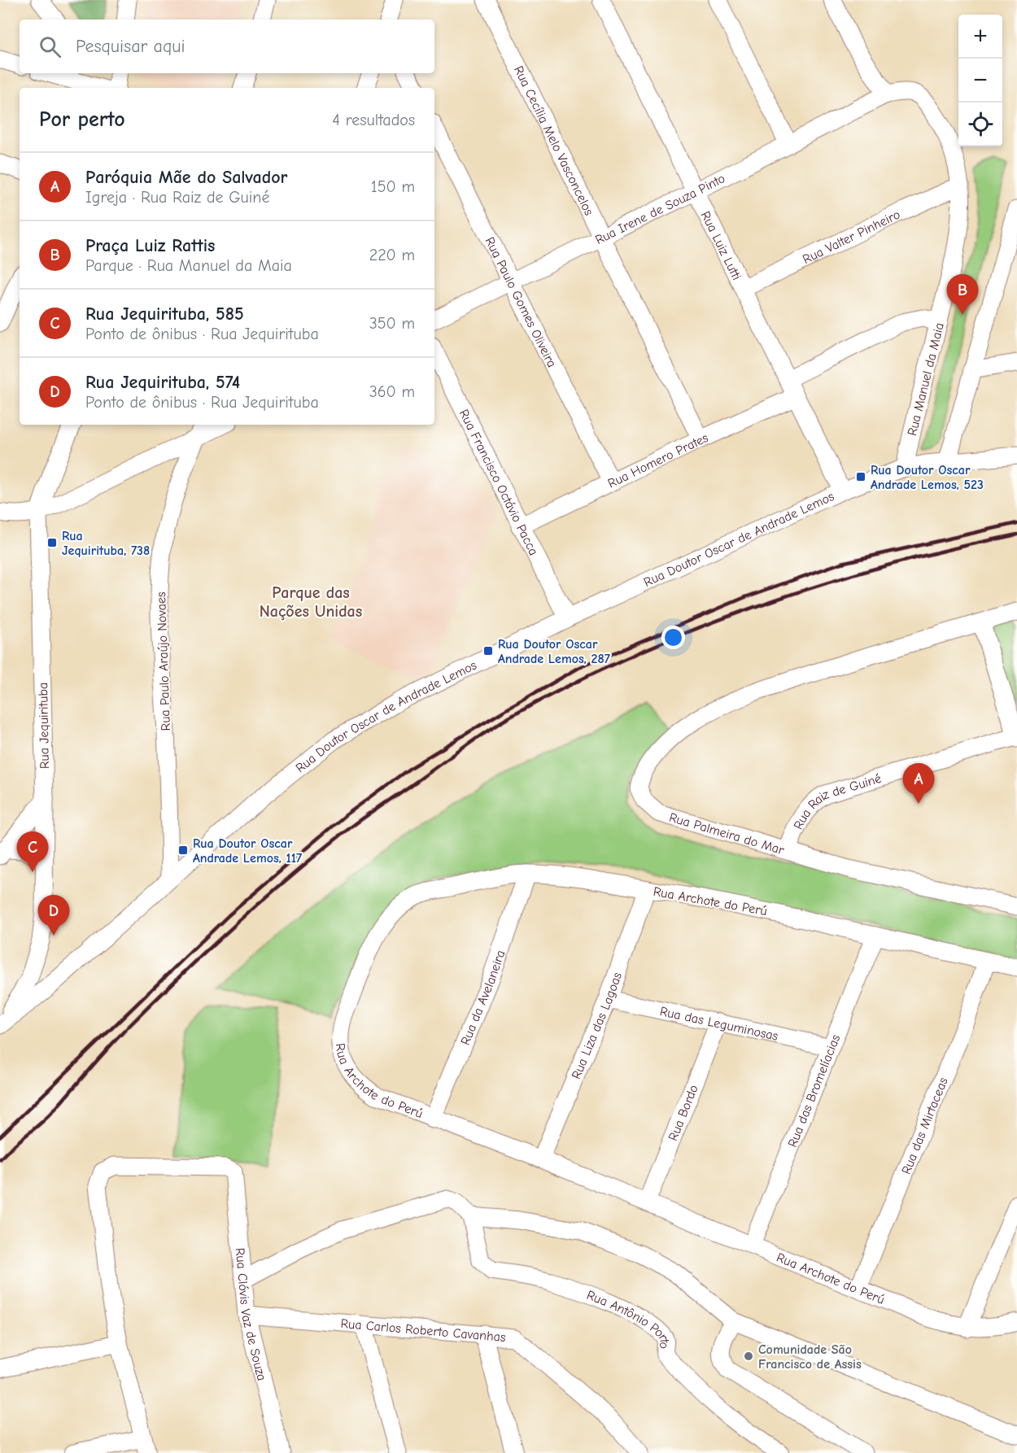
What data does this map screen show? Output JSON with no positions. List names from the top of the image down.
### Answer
{
  "streets": {
    "street": [
      "Rua Cecília Melo Vasconcelos",
      "Rua Irene de Souza Pinto",
      "Rua Valter Pinheiro",
      "Rua Luiz Lutti",
      "Rua Paulo Gomes Oliveira",
      "Rua Manuel da Maia",
      "Rua Homero Prates",
      "Rua Francisco Octávio Pacca",
      "Rua Doutor Oscar de Andrade Lemos",
      "Rua Paulo Araújo Novaes",
      "Rua Jequirituba",
      "Rua Raiz de Guiné",
      "Rua Palmeira do Mar",
      "Rua Archote do Perú",
      "Rua da Avelaneira",
      "Rua das Leguminosas",
      "Rua Liza das Lagoas",
      "Rua das Bromelíacias",
      "Rua Bordo",
      "Rua das Mirtaceas",
      "Rua Clóvis Vaz de Souza",
      "Rua Antônio Porto",
      "Rua Carlos Roberto Cavanhas"
    ]
  },
  "crossings": [
    ["Rua Cecília Melo Vasconcelos", "Rua Irene de Souza Pinto"],
    ["Rua Cecília Melo Vasconcelos", "Rua Homero Prates"],
    ["Rua Irene de Souza Pinto", "Rua Luiz Lutti"],
    ["Rua Irene de Souza Pinto", "Rua Paulo Gomes Oliveira"],
    ["Rua Irene de Souza Pinto", "Rua Manuel da Maia"],
    ["Rua Valter Pinheiro", "Rua Luiz Lutti"],
    ["Rua Valter Pinheiro", "Rua Manuel da Maia"],
    ["Rua Luiz Lutti", "Rua Homero Prates"],
    ["Rua Luiz Lutti", "Rua Doutor Oscar de Andrade Lemos"],
    ["Rua Paulo Gomes Oliveira", "Rua Homero Prates"],
    ["Rua Manuel da Maia", "Rua Doutor Oscar de Andrade Lemos"],
    ["Rua Homero Prates", "Rua Francisco Octávio Pacca"],
    ["Rua Francisco Octávio Pacca", "Rua Doutor Oscar de Andrade Lemos"],
    ["Rua Doutor Oscar de Andrade Lemos", "Rua Paulo Araújo Novaes"],
    ["Rua Doutor Oscar de Andrade Lemos", "Rua Jequirituba"],
    ["Rua Raiz de Guiné", "Rua Palmeira do Mar"],
    ["Rua Archote do Perú", "Rua da Avelaneira"],
    ["Rua Archote do Perú", "Rua Liza das Lagoas"],
    ["Rua Archote do Perú", "Rua das Bromelíacias"],
    ["Rua Archote do Perú", "Rua Bordo"],
    ["Rua Archote do Perú", "Rua das Mirtaceas"],
    ["Rua das Leguminosas", "Rua Liza das Lagoas"],
    ["Rua das Leguminosas", "Rua das Bromelíacias"],
    ["Rua das Leguminosas", "Rua Bordo"],
    ["Rua Clóvis Vaz de Souza", "Rua Carlos Roberto Cavanhas"]
  ],
  "districts": ["Parque das Nações Unidas"],
  "places": {
    "transit": [
      "Rua Doutor Oscar Andrade Lemos, 523",
      "Rua Jequirituba, 738",
      "Rua Doutor Oscar Andrade Lemos, 287",
      "Rua Doutor Oscar Andrade Lemos, 117"
    ],
    "other": ["Comunidade São Francisco de Assis"]
  },
  "page": {
    "map_buttons": ["+", "−"],
    "search": "Pesquisar aqui",
    "heading": ["Por perto", "4 resultados"],
    "list": [
      {
        "mark": "A",
        "name": "Paróquia Mãe do Salvador",
        "note": "Igreja · Rua Raiz de Guiné",
        "value": "150 m"
      },
      {
        "mark": "B",
        "name": "Praça Luiz Rattis",
        "note": "Parque · Rua Manuel da Maia",
        "value": "220 m"
      },
      {
        "mark": "C",
        "name": "Rua Jequirituba, 585",
        "note": "Ponto de ônibus · Rua Jequirituba",
        "value": "350 m"
      },
      {
        "mark": "D",
        "name": "Rua Jequirituba, 574",
        "note": "Ponto de ônibus · Rua Jequirituba",
        "value": "360 m"
      }
    ],
    "pins": [
      "B",
      "A",
      "C",
      "D"
    ]
  }
}
